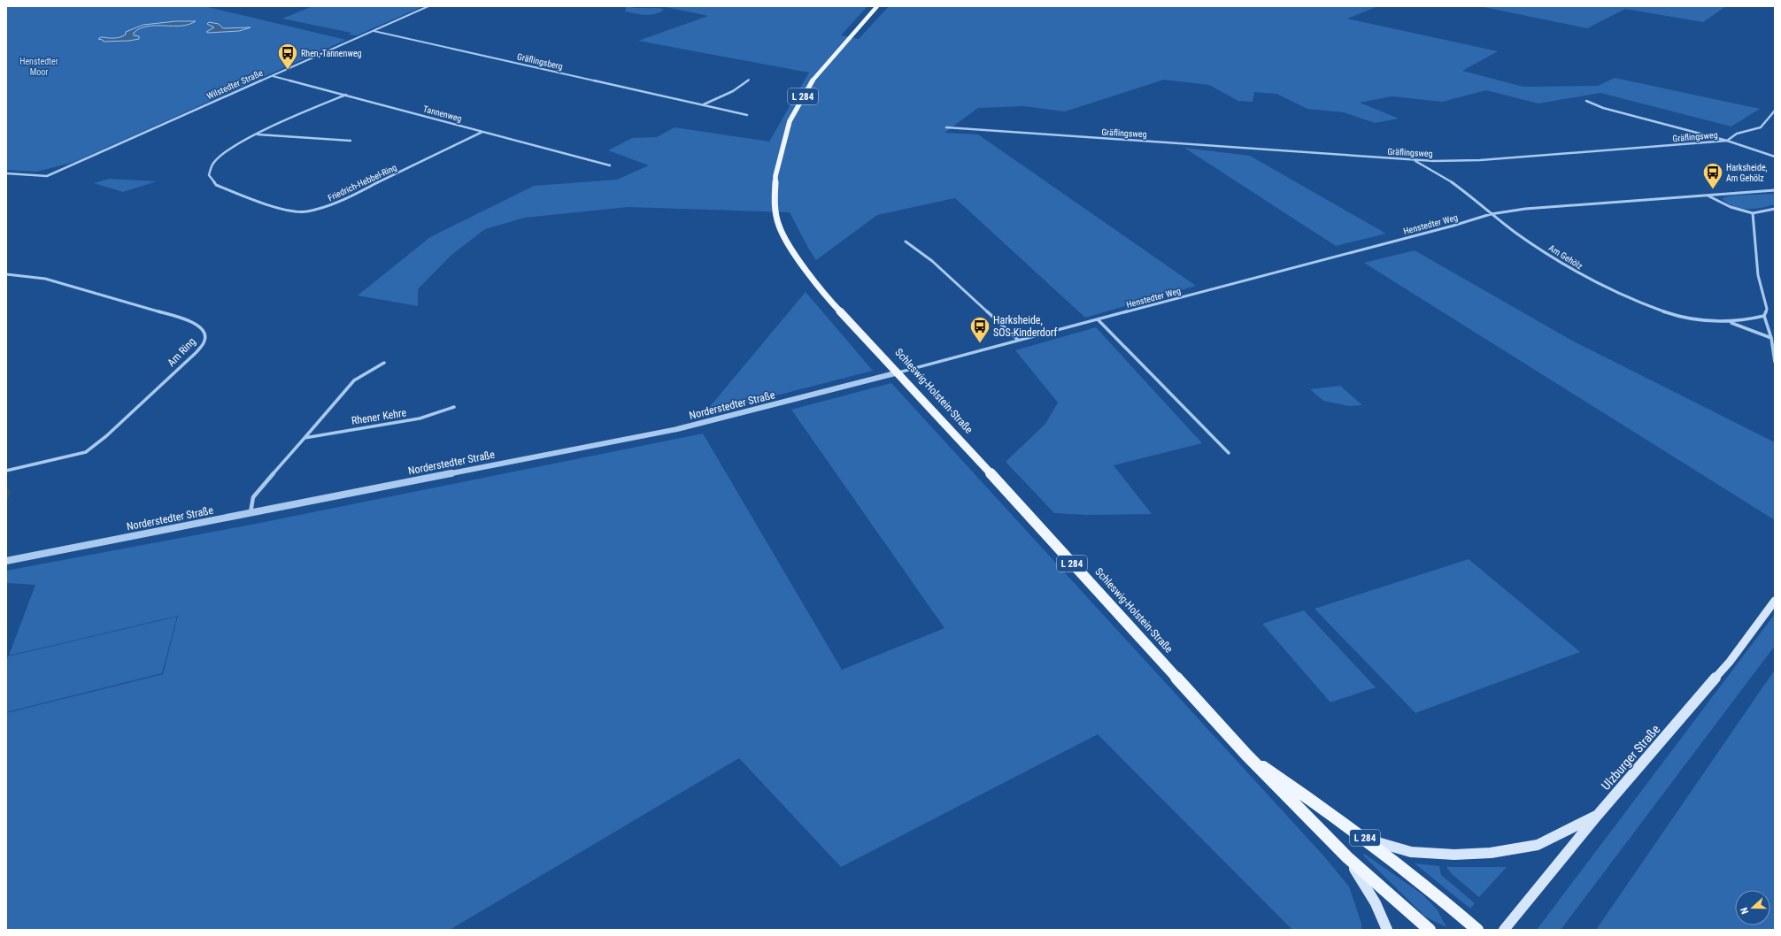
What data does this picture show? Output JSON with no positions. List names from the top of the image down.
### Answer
{
  "streets": {
    "main road": ["L 284", "Schleswig-Holstein-Straße", "Ulzburger Straße"],
    "street": [
      "Gräflingsberg",
      "Wilstedter Straße",
      "Tannenweg",
      "Gräflingsweg",
      "Friedrich-Hebbel-Ring",
      "Henstedter Weg",
      "Am Gehölz",
      "Am Ring",
      "Norderstedter Straße",
      "Rhener Kehre"
    ]
  },
  "crossings": [
    ["Gräflingsberg", "Wilstedter Straße"],
    ["Wilstedter Straße", "Tannenweg"],
    ["Tannenweg", "Friedrich-Hebbel-Ring"],
    ["Gräflingsweg", "Am Gehölz"],
    ["Henstedter Weg", "Am Gehölz"],
    ["Henstedter Weg", "Schleswig-Holstein-Straße"],
    ["Henstedter Weg", "Norderstedter Straße"],
    ["Schleswig-Holstein-Straße", "Norderstedter Straße"]
  ],
  "parks": ["Henstedter Moor"],
  "places": {
    "bus stop": ["Rhen, Tannenweg", "Harksheide, Am Gehölz", "Harksheide, SOS-Kinderdorf"]
  },
  "north": "left"
}
